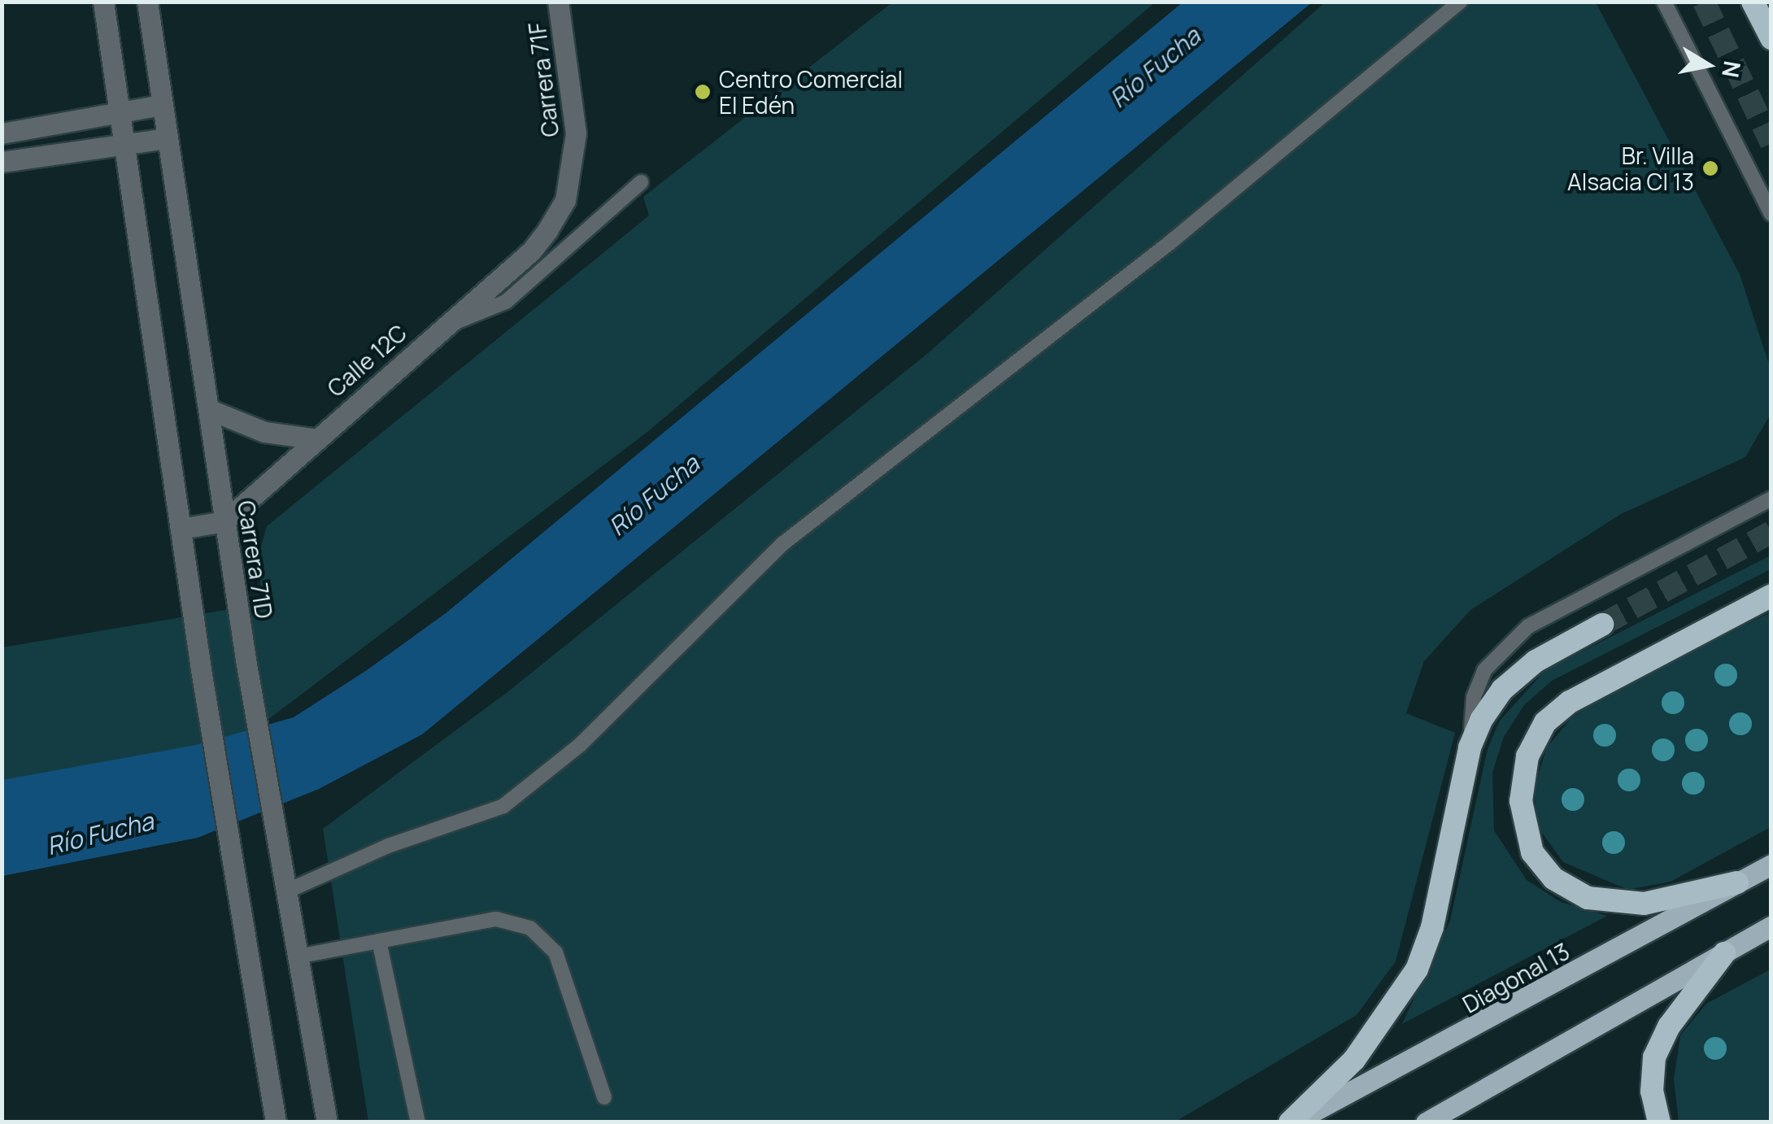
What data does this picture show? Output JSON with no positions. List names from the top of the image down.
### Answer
{
  "streets": {
    "main road": ["Diagonal 13"],
    "street": ["Carrera 71F", "Calle 12C", "Carrera 71D"]
  },
  "crossings": [
    ["Carrera 71F", "Calle 12C"],
    ["Calle 12C", "Carrera 71D"]
  ],
  "water": ["Río Fucha"],
  "places": ["Centro Comercial El Edén", "Br. Villa Alsacia Cl 13"],
  "north": "right"
}
